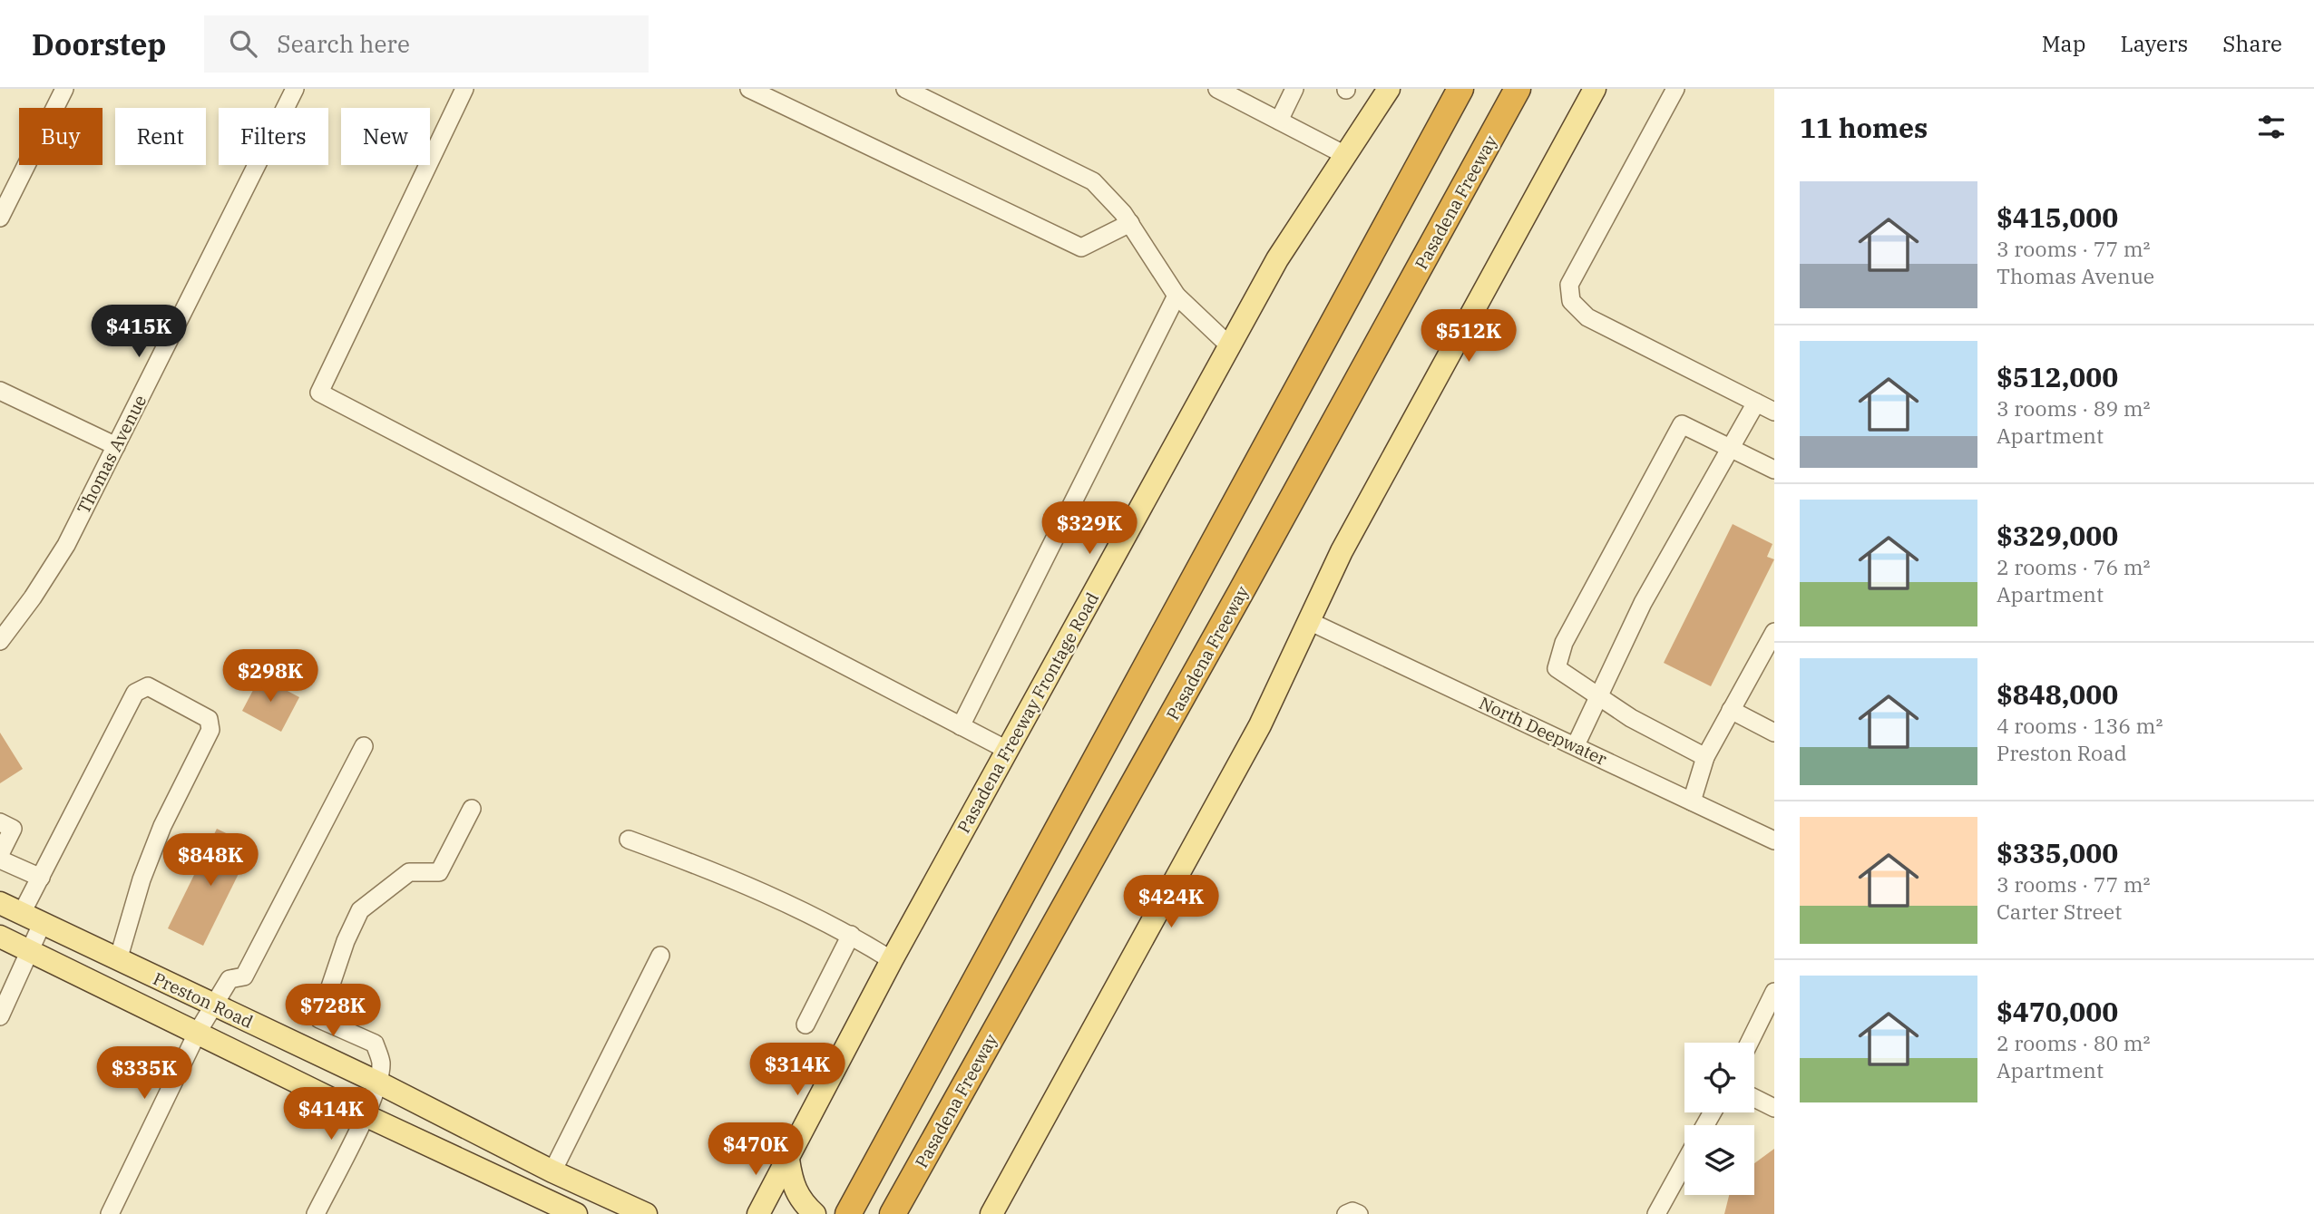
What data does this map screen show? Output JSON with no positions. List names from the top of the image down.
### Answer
{
  "streets": {
    "highway": ["Pasadena Freeway"],
    "main road": ["Pasadena Freeway Frontage Road", "Preston Road"],
    "street": ["Thomas Avenue", "North Deepwater"]
  },
  "page": {
    "header": "Doorstep",
    "search": "Search here",
    "nav": ["Map", "Layers", "Share"],
    "heading": "11 homes",
    "chip": [
      "Buy",
      "Rent",
      "Filters",
      "New"
    ],
    "list": [
      {
        "name": "$415,000",
        "note": "3 rooms · 77 m² · Thomas Avenue"
      },
      {
        "name": "$512,000",
        "note": "3 rooms · 89 m² · Apartment"
      },
      {
        "name": "$329,000",
        "note": "2 rooms · 76 m² · Apartment"
      },
      {
        "name": "$848,000",
        "note": "4 rooms · 136 m² · Preston Road"
      },
      {
        "name": "$335,000",
        "note": "3 rooms · 77 m² · Carter Street"
      },
      {
        "name": "$470,000",
        "note": "2 rooms · 80 m² · Apartment"
      }
    ],
    "price": [
      "$415K",
      "$512K",
      "$329K",
      "$298K",
      "$848K",
      "$424K",
      "$728K",
      "$314K",
      "$335K",
      "$414K",
      "$470K"
    ]
  }
}
